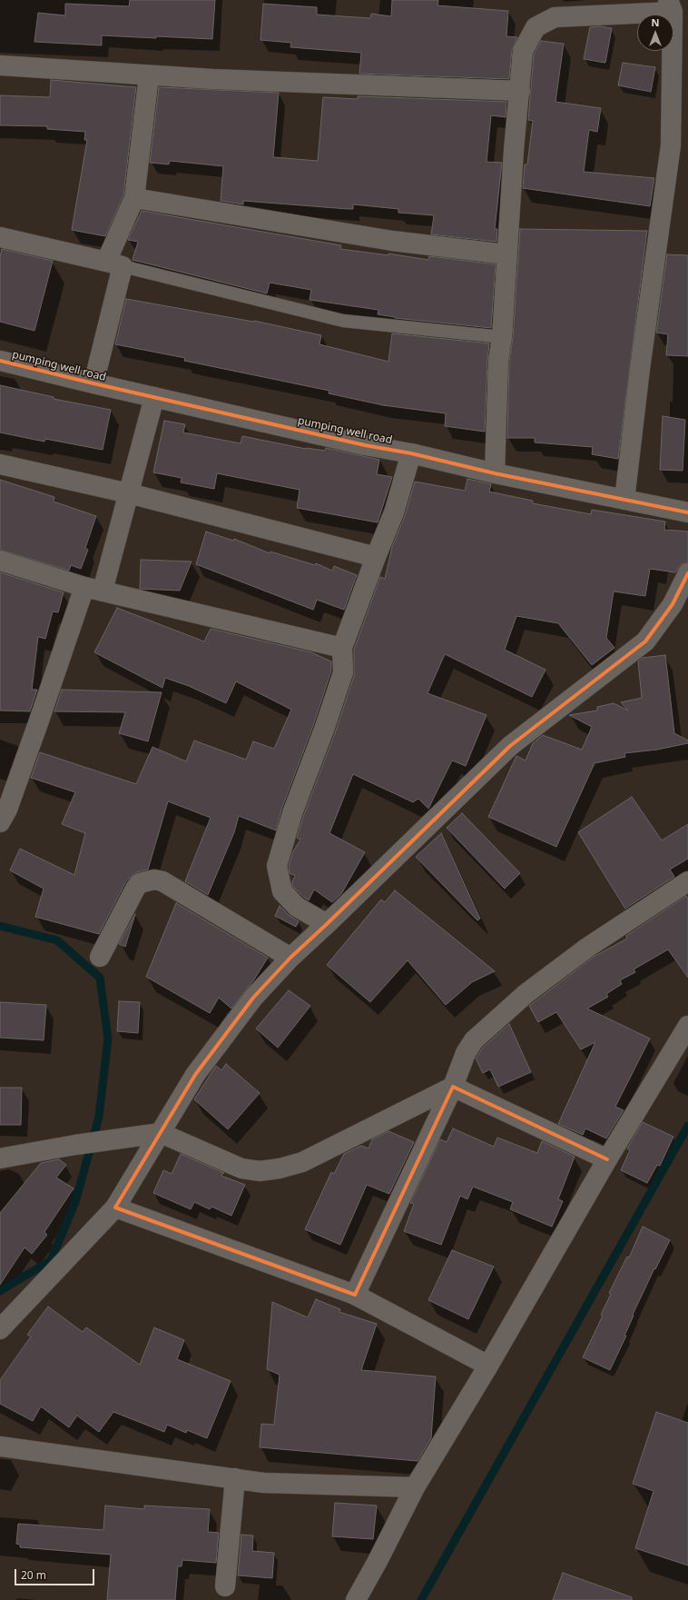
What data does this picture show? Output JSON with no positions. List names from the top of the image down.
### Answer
{
  "streets": {
    "street": ["pumping well road"]
  },
  "scale_bar": "20 m",
  "north": "top"
}
